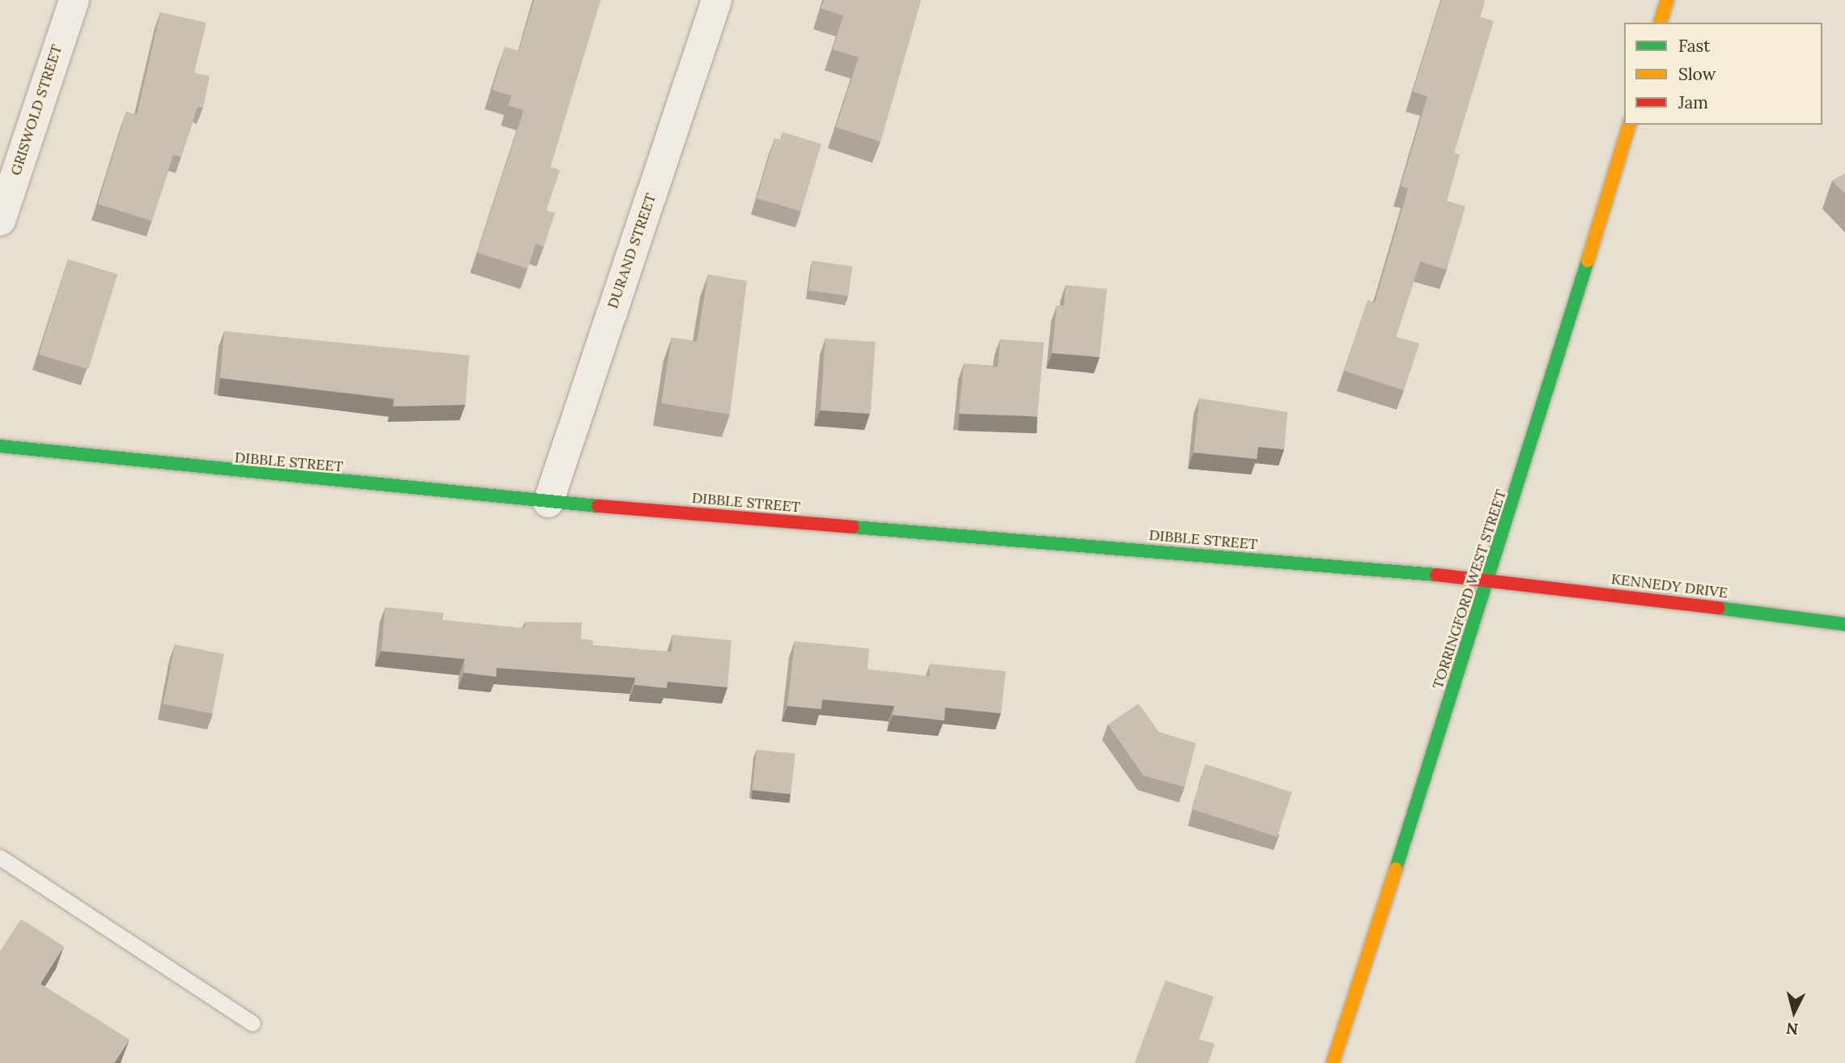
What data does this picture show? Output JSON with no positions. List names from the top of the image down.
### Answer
{
  "streets": {
    "main road": ["DIBBLE STREET", "KENNEDY DRIVE", "TORRINGFORD WEST STREET"],
    "street": ["GRISWOLD STREET", "DURAND STREET"]
  },
  "crossings": [
    ["DURAND STREET", "DIBBLE STREET"],
    ["DIBBLE STREET", "KENNEDY DRIVE"],
    ["DIBBLE STREET", "TORRINGFORD WEST STREET"],
    ["KENNEDY DRIVE", "TORRINGFORD WEST STREET"]
  ],
  "legend": ["Fast", "Slow", "Jam"],
  "north": "bottom"
}
